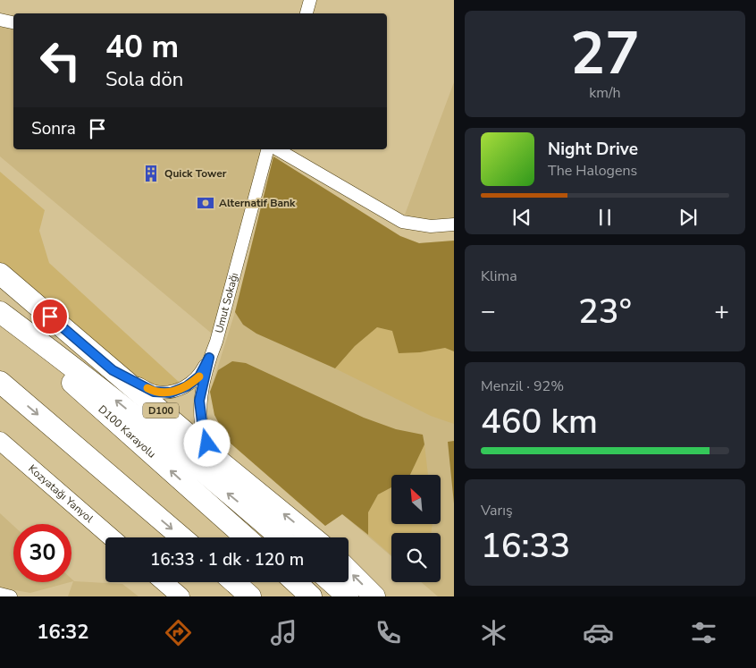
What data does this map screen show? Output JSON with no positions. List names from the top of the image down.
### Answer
{
  "streets": {
    "highway": ["D100", "D100 Karayolu"],
    "main road": ["Kozyatağı Yanyol"],
    "street": ["Umut Sokağı"]
  },
  "crossings": [
    ["Umut Sokağı", "D100"]
  ],
  "places": {
    "building": ["Quick Tower"],
    "bank": ["Alternatif Bank"]
  },
  "north": "top left",
  "page": {
    "tile": [
      ["27", "km/h"],
      "Klima",
      ["Menzil · 92%", "460 km"],
      ["Varış", "16:33"]
    ],
    "turn": ["40 m", "Sola dön"],
    "then": "Sonra",
    "song": ["Night Drive", "The Halogens"],
    "heat": ["−", "23°", "+"],
    "limit": "30",
    "trip": "16:33 · 1 dk · 120 m",
    "tabs": "16:32"
  }
}
